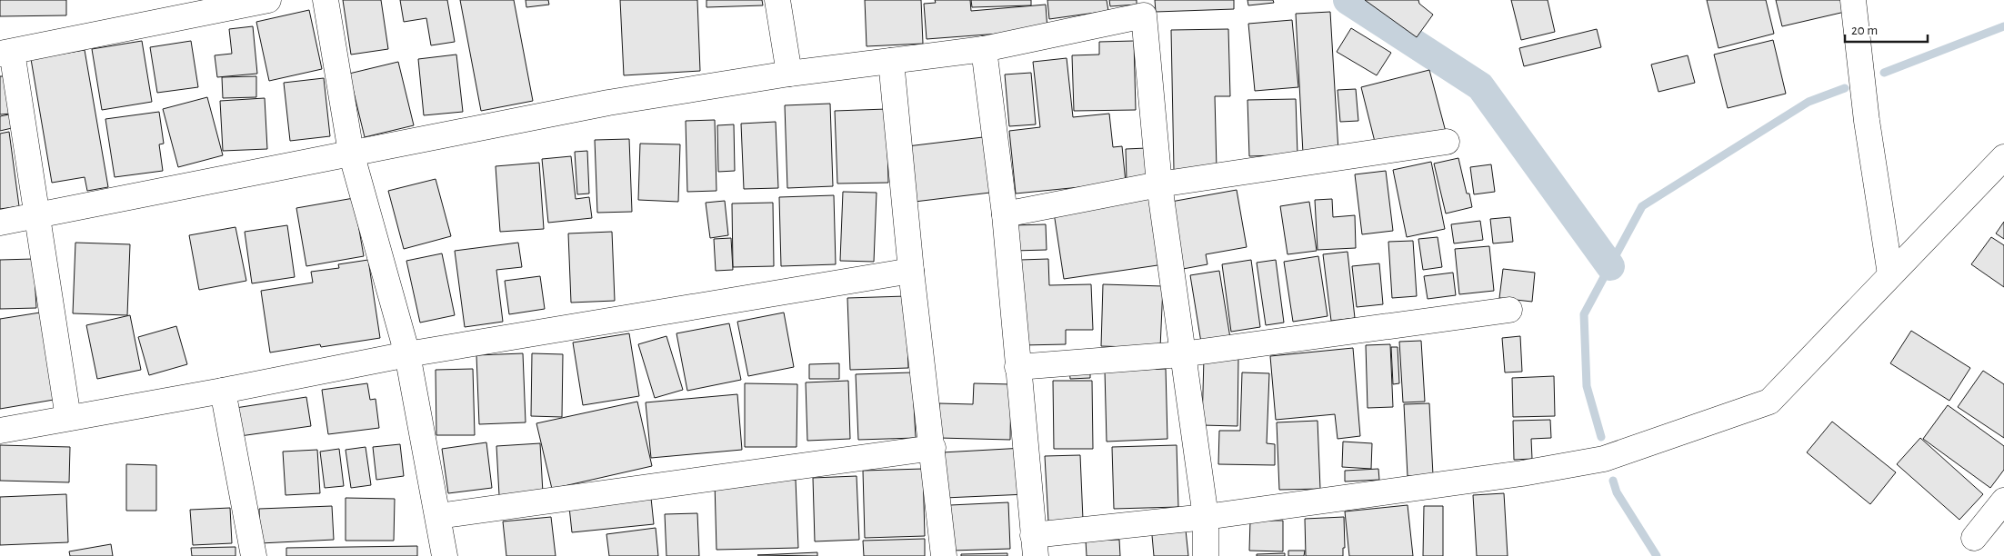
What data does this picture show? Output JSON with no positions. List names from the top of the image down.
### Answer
{
  "scale_bar": "20 m"
}
